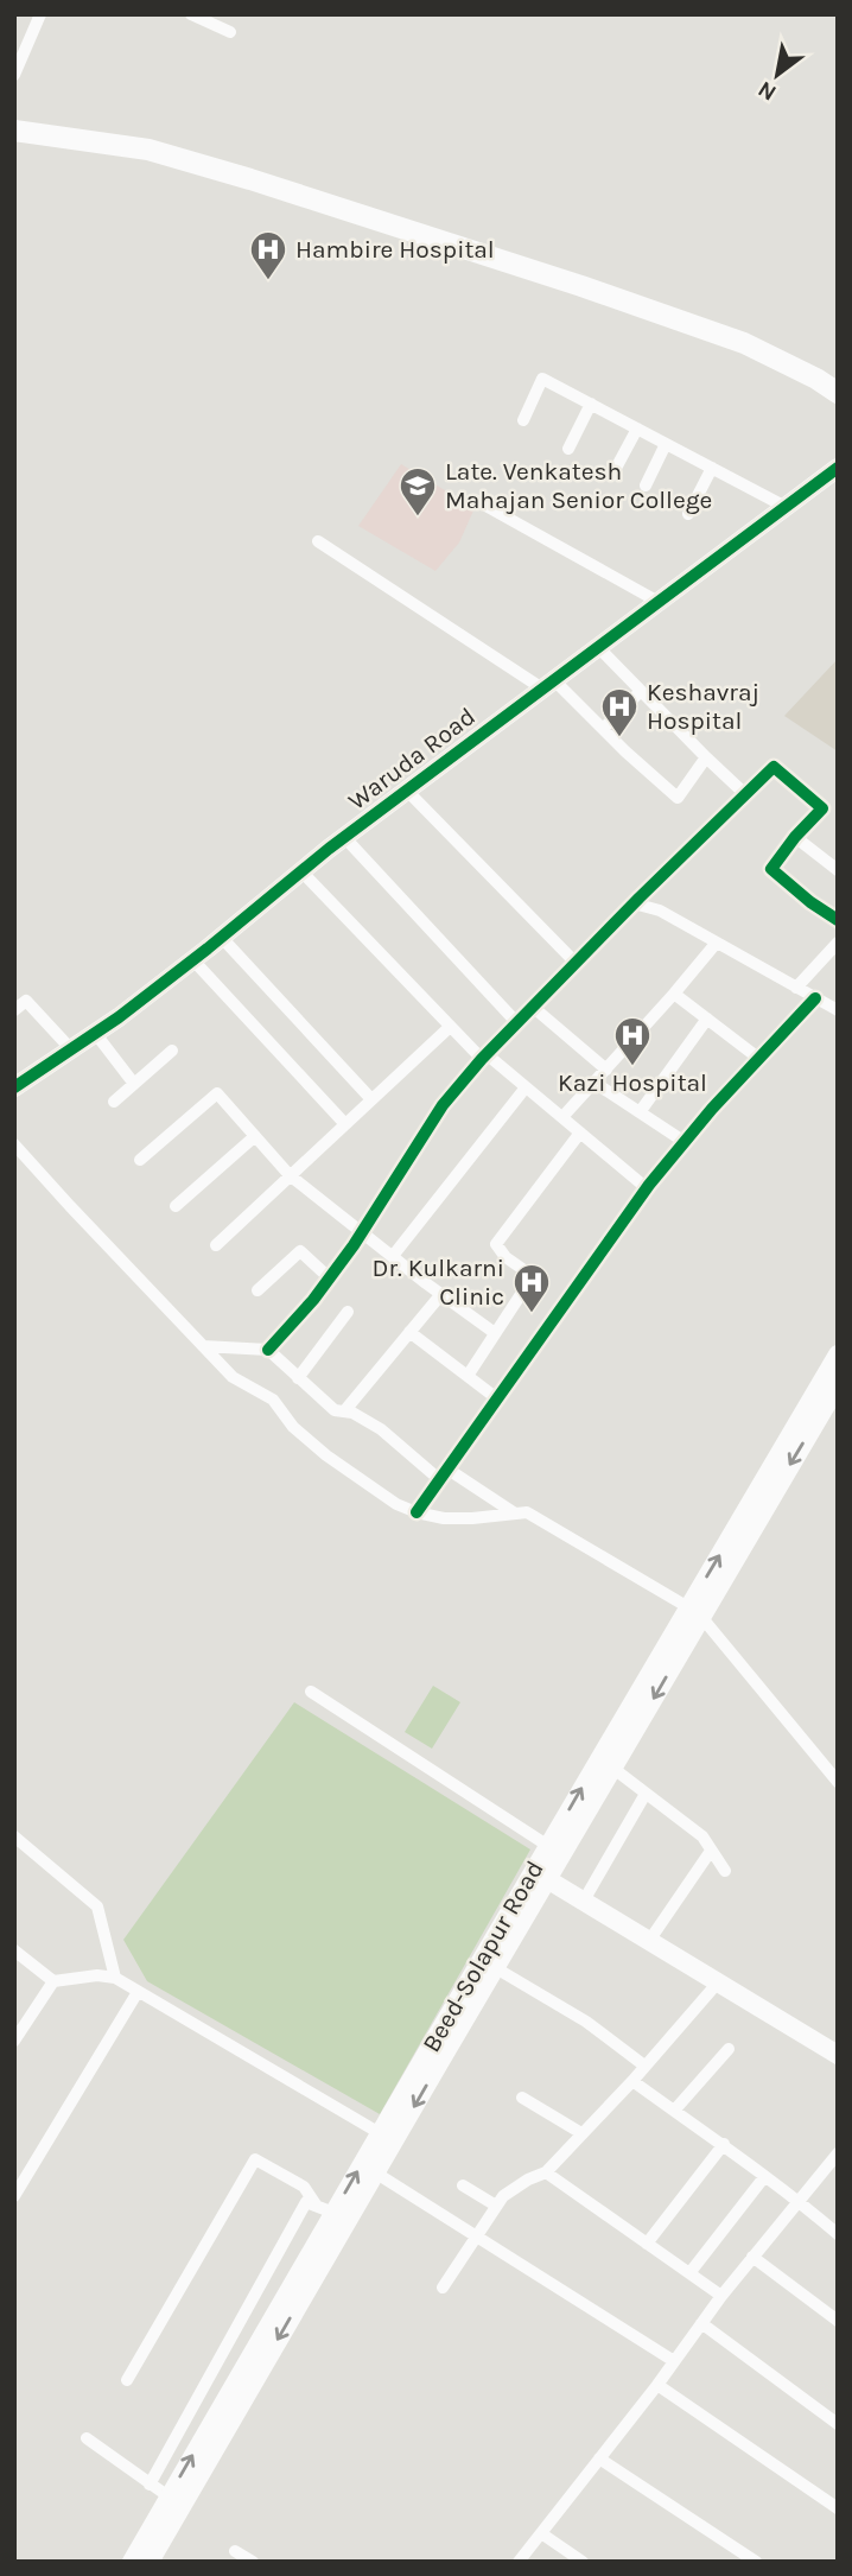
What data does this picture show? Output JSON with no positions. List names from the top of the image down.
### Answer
{
  "streets": {
    "main road": ["Waruda Road", "Beed-Solapur Road"]
  },
  "places": {
    "hospital": [
      "Hambire Hospital",
      "Keshavraj Hospital",
      "Kazi Hospital",
      "Dr. Kulkarni Clinic"
    ],
    "school or university": ["Late. Venkatesh Mahajan Senior College"]
  },
  "north": "bottom left"
}
